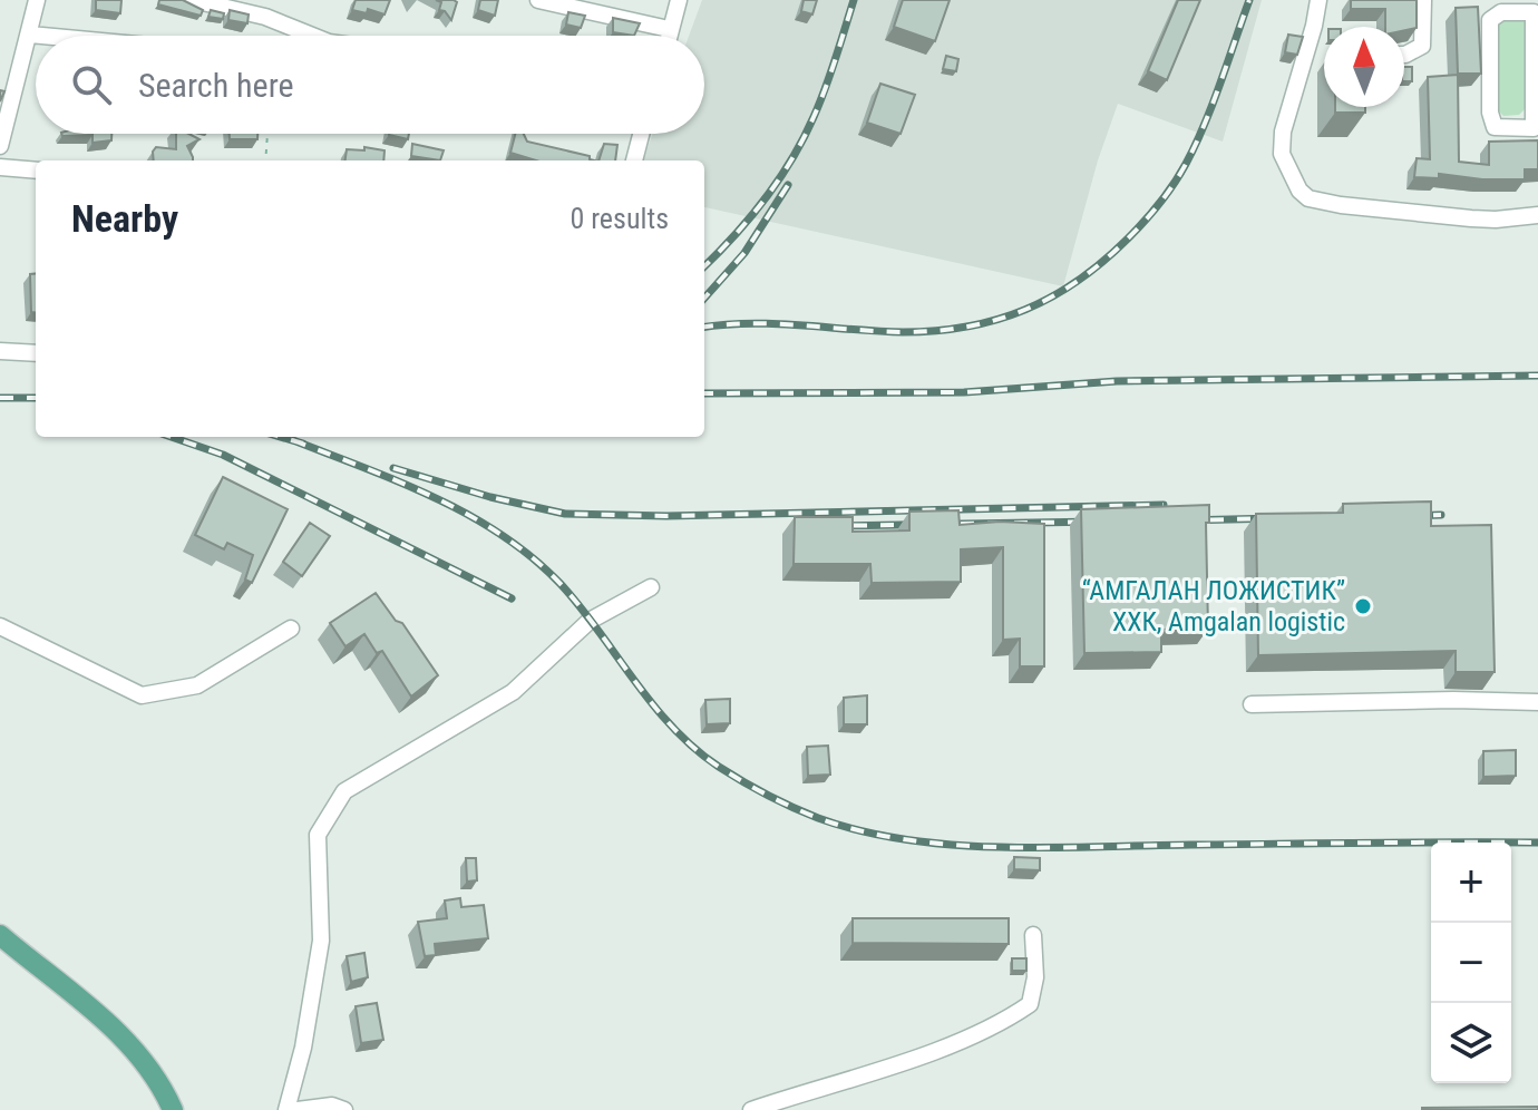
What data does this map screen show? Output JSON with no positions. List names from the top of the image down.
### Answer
{
  "places": ["“АМГАЛАН ЛОЖИСТИК” ХХК, Amgalan logistic"],
  "north": "top",
  "page": {
    "search": "Search here",
    "heading": ["Nearby", "0 results"],
    "map_buttons": ["+", "−"]
  }
}
